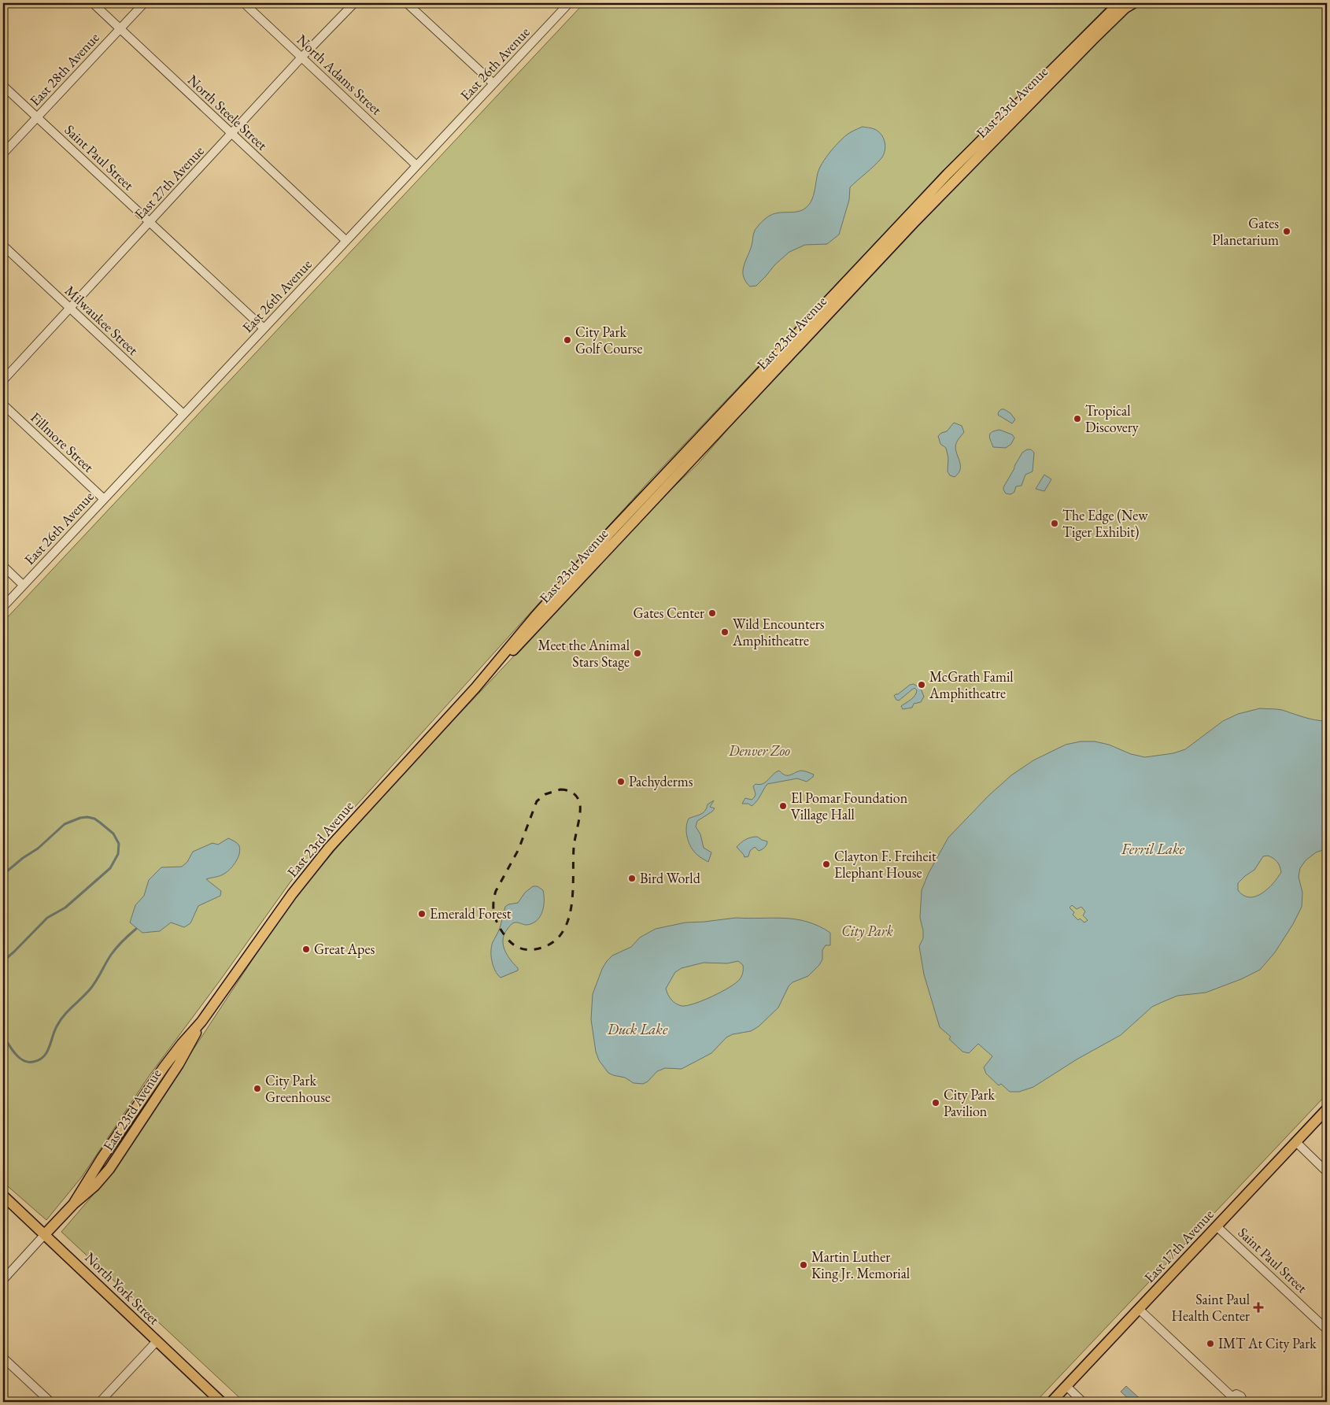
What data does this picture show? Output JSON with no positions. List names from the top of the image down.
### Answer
{
  "streets": {
    "main road": ["East 23rd Avenue", "East 17th Avenue", "North York Street"],
    "street": [
      "East 26th Avenue",
      "East 28th Avenue",
      "North Adams Street",
      "North Steele Street",
      "Saint Paul Street",
      "East 27th Avenue",
      "Milwaukee Street",
      "Fillmore Street"
    ]
  },
  "crossings": [
    ["East 26th Avenue", "North Adams Street"],
    ["East 26th Avenue", "North Steele Street"],
    ["East 26th Avenue", "Saint Paul Street"],
    ["East 26th Avenue", "Milwaukee Street"],
    ["East 26th Avenue", "Fillmore Street"],
    ["East 28th Avenue", "North Steele Street"],
    ["East 28th Avenue", "Saint Paul Street"],
    ["North Adams Street", "East 27th Avenue"],
    ["East 23rd Avenue", "North York Street"],
    ["North Steele Street", "East 27th Avenue"],
    ["Saint Paul Street", "East 27th Avenue"],
    ["Saint Paul Street", "East 17th Avenue"],
    ["East 27th Avenue", "Milwaukee Street"]
  ],
  "water": ["Ferril Lake", "Duck Lake"],
  "parks": ["Denver Zoo", "City Park"],
  "places": {
    "other": [
      "Gates Planetarium",
      "City Park Golf Course",
      "Tropical Discovery",
      "The Edge (New Tiger Exhibit)",
      "Gates Center",
      "Wild Encounters Amphitheatre",
      "Meet the Animal Stars Stage",
      "McGrath Famil Amphitheatre",
      "Pachyderms",
      "El Pomar Foundation Village Hall",
      "Clayton F. Freiheit Elephant House",
      "Bird World",
      "Emerald Forest",
      "Great Apes",
      "City Park Greenhouse",
      "City Park Pavilion",
      "Martin Luther King Jr. Memorial",
      "IMT At City Park"
    ],
    "health": ["Saint Paul Health Center"]
  }
}
